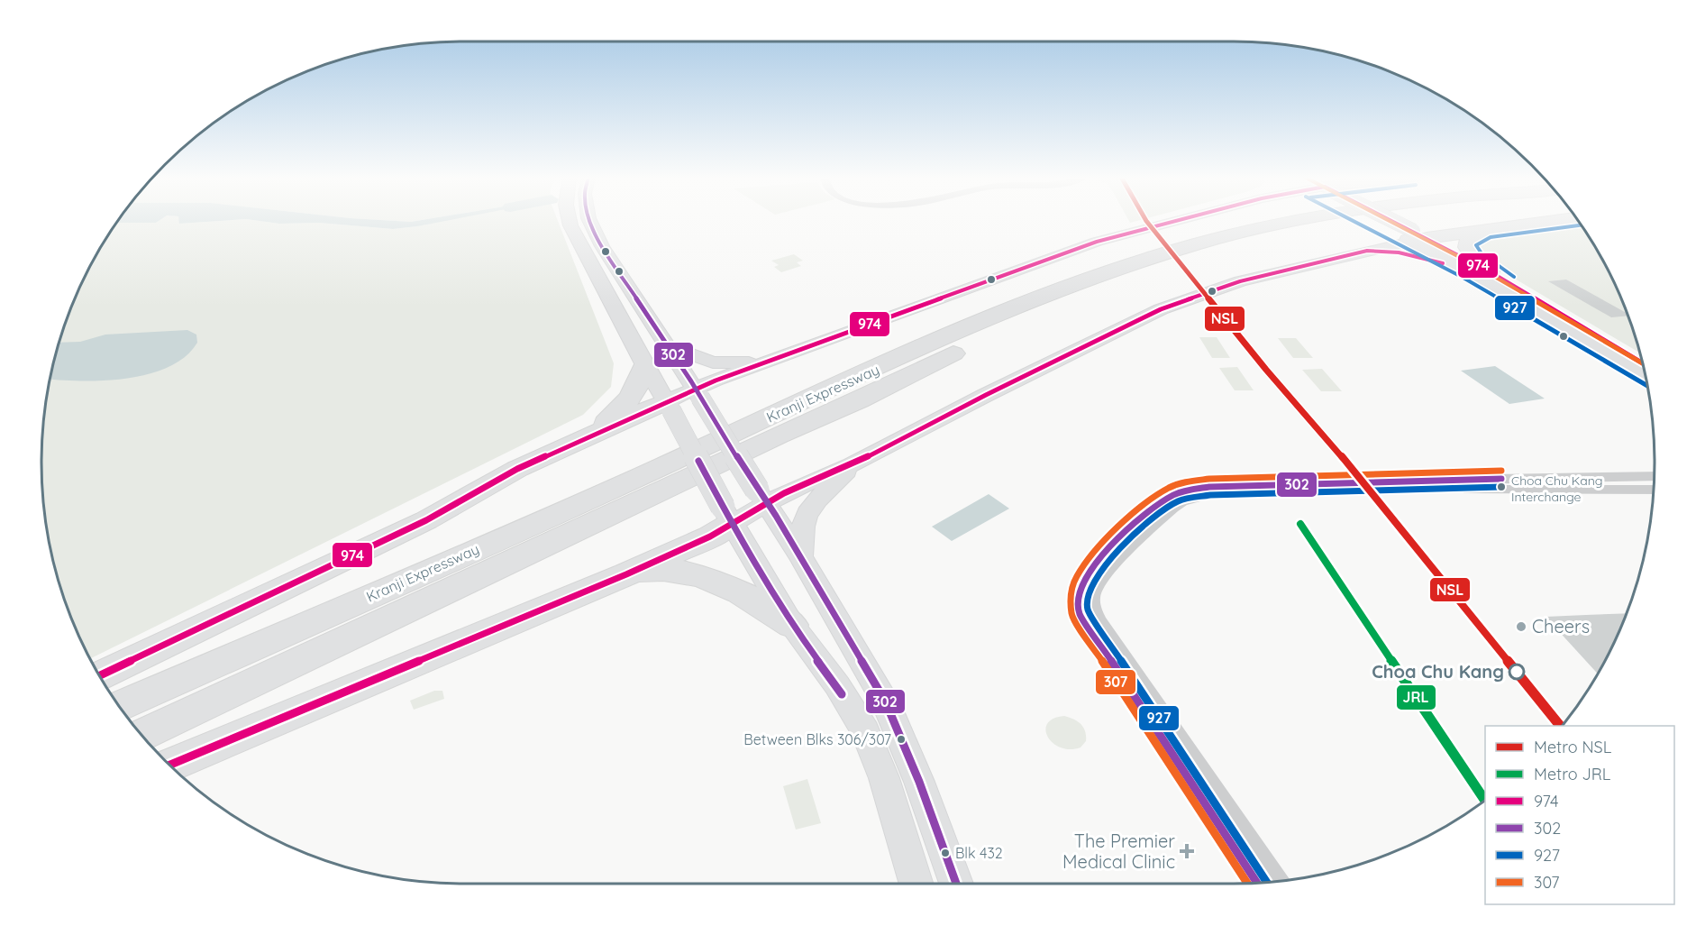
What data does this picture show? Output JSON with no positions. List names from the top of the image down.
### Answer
{
  "streets": {
    "highway": ["Kranji Expressway"]
  },
  "places": {
    "other": [
      "Choa Chu Kang Interchange",
      "Cheers",
      "Choa Chu Kang",
      "Between Blks 306/307",
      "Blk 432"
    ],
    "health": ["The Premier Medical Clinic"]
  },
  "lines": [
    "metro line NSL",
    "transit line 974",
    "transit line 302",
    "transit line 927",
    "transit line 307",
    "metro line JRL"
  ],
  "legend": [
    "Metro NSL",
    "Metro JRL",
    "974",
    "302",
    "927",
    "307"
  ]
}
